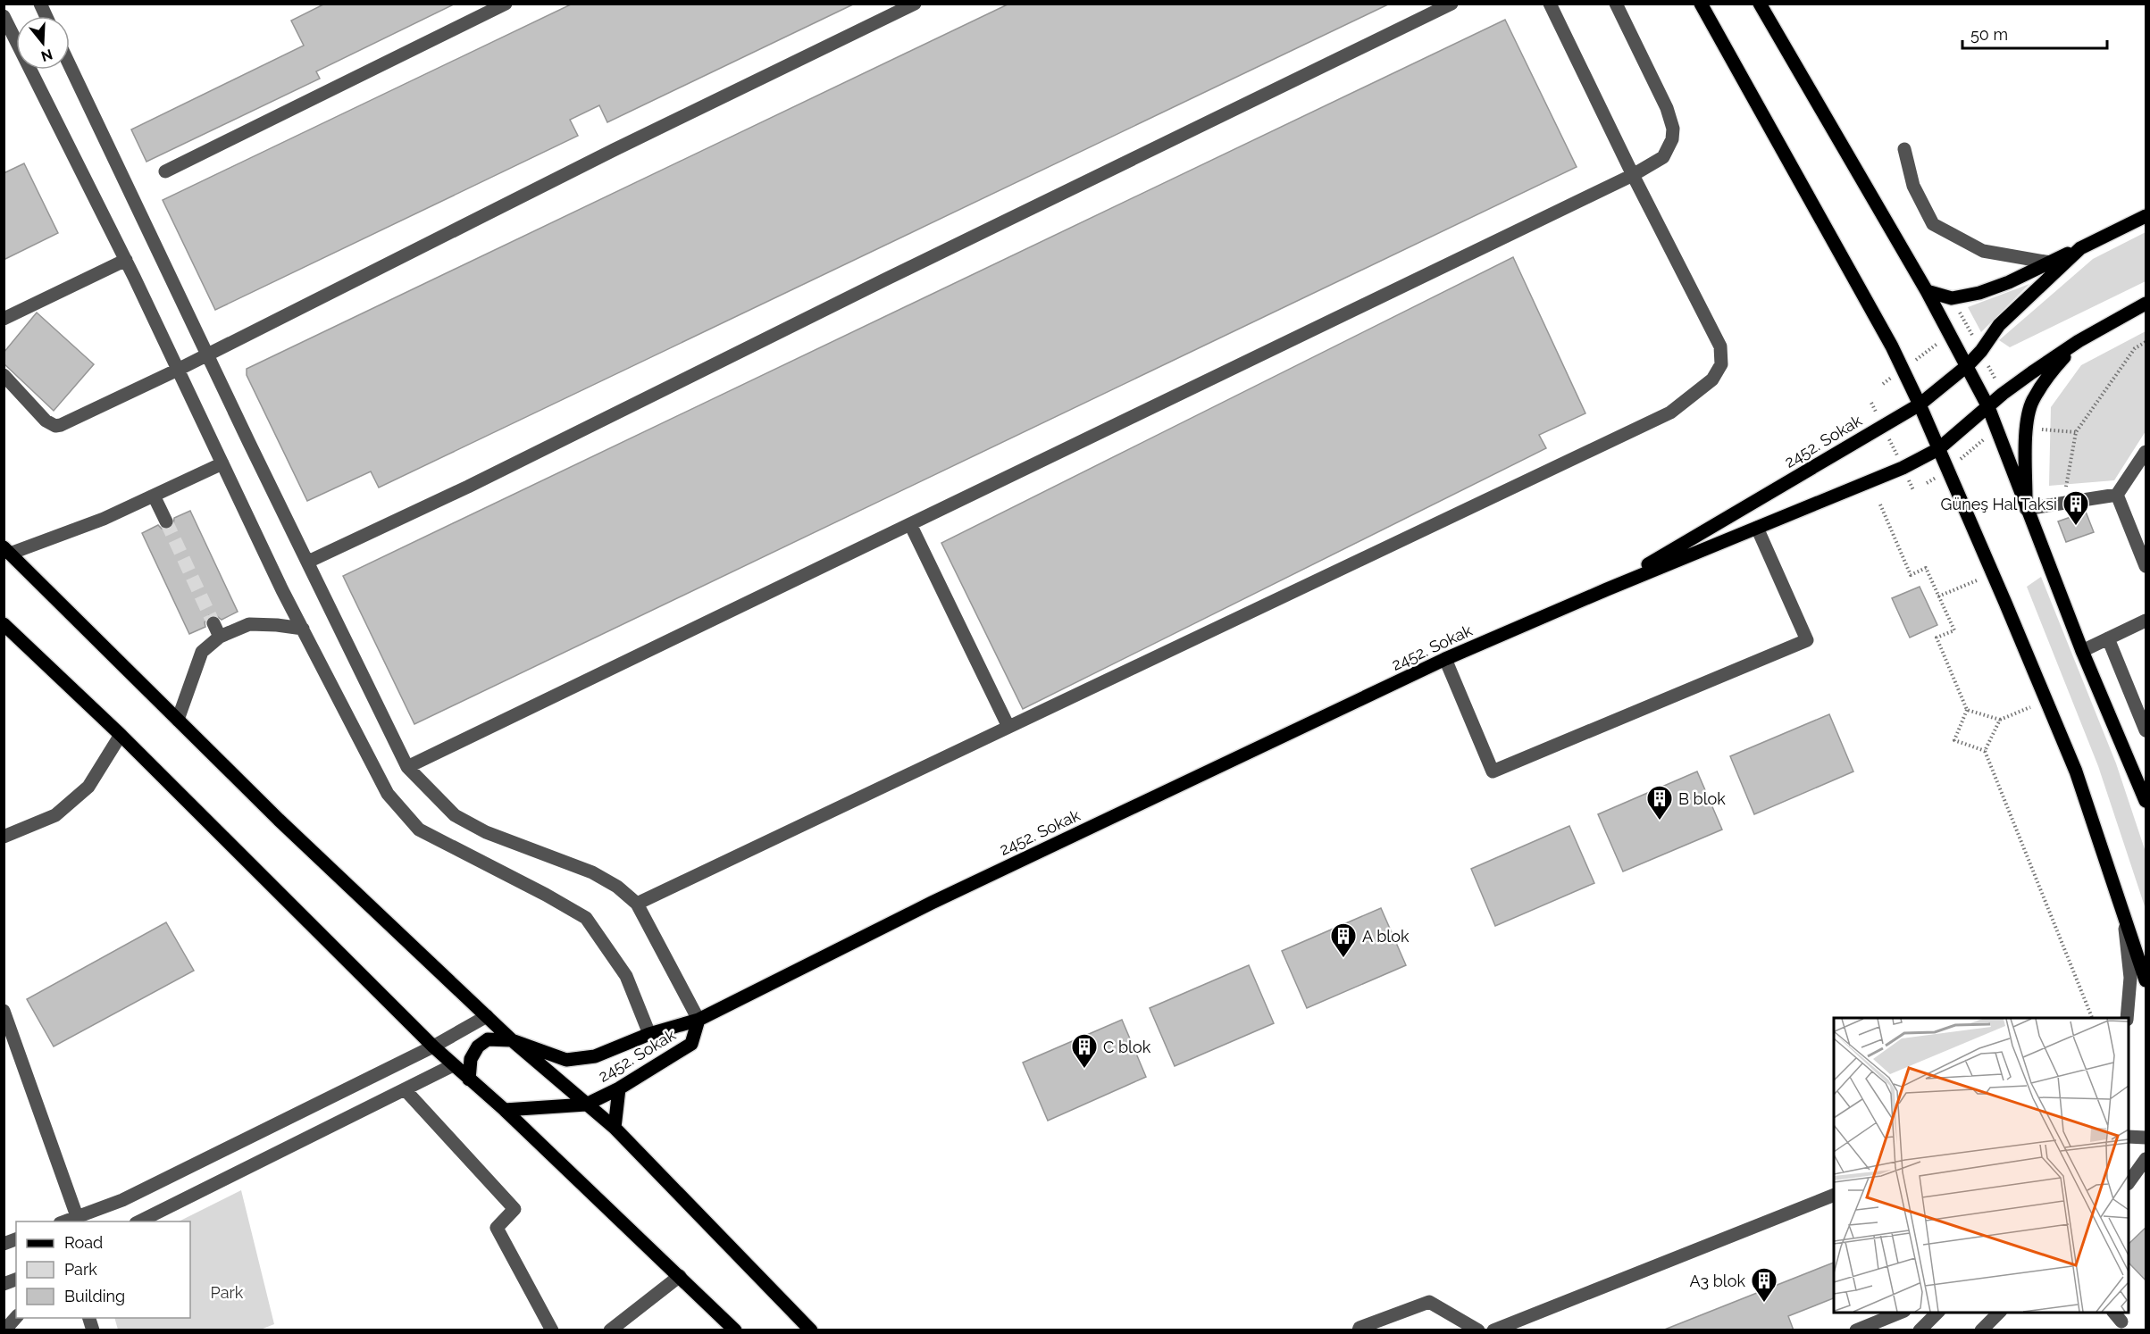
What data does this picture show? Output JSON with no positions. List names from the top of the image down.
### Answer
{
  "streets": {
    "main road": ["2452. Sokak"]
  },
  "parks": ["Park"],
  "places": {
    "building": [
      "Güneş Hal Taksi",
      "B blok",
      "A blok",
      "C blok",
      "A3 blok"
    ]
  },
  "legend": ["Road", "Park", "Building"],
  "scale_bar": "50 m",
  "north": "bottom"
}
